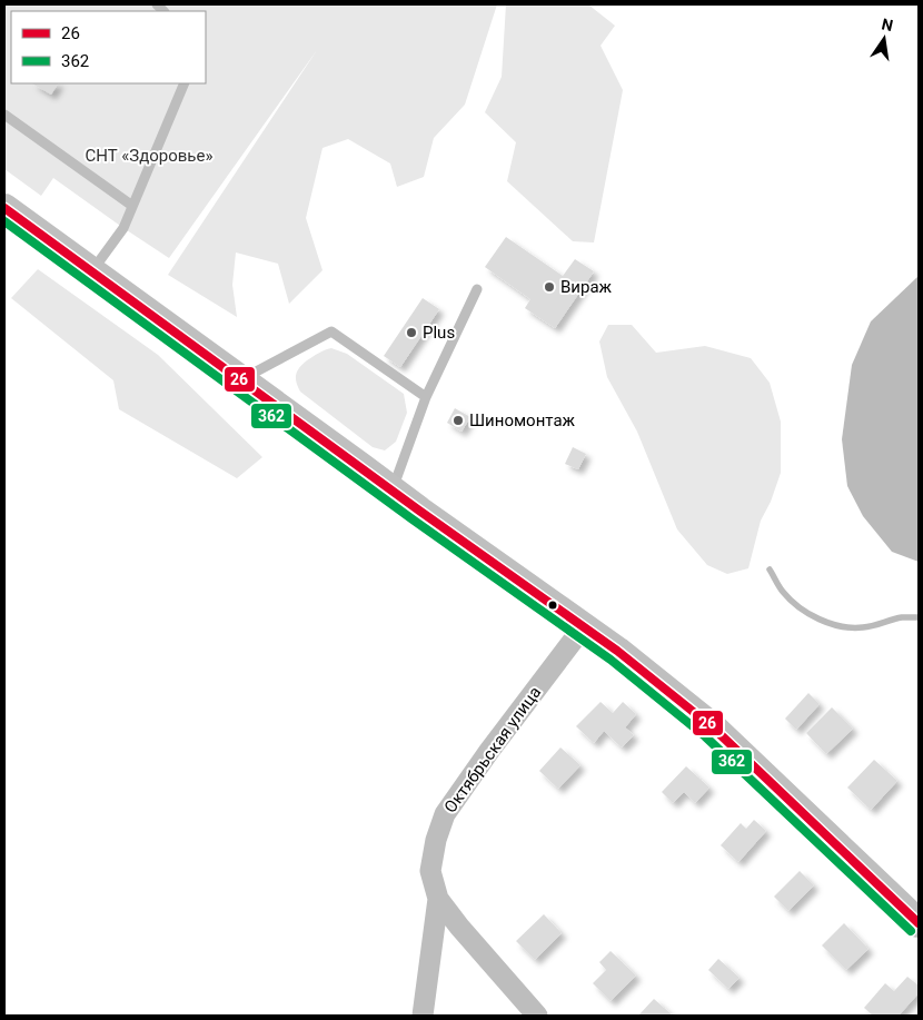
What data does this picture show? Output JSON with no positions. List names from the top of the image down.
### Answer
{
  "streets": {
    "street": ["Октябрьская улица"]
  },
  "parks": ["СНТ «Здоровье»"],
  "places": ["Вираж", "Plus", "Шиномонтаж"],
  "lines": ["transit line 26", "transit line 362"],
  "legend": ["26", "362"],
  "north": "top"
}
